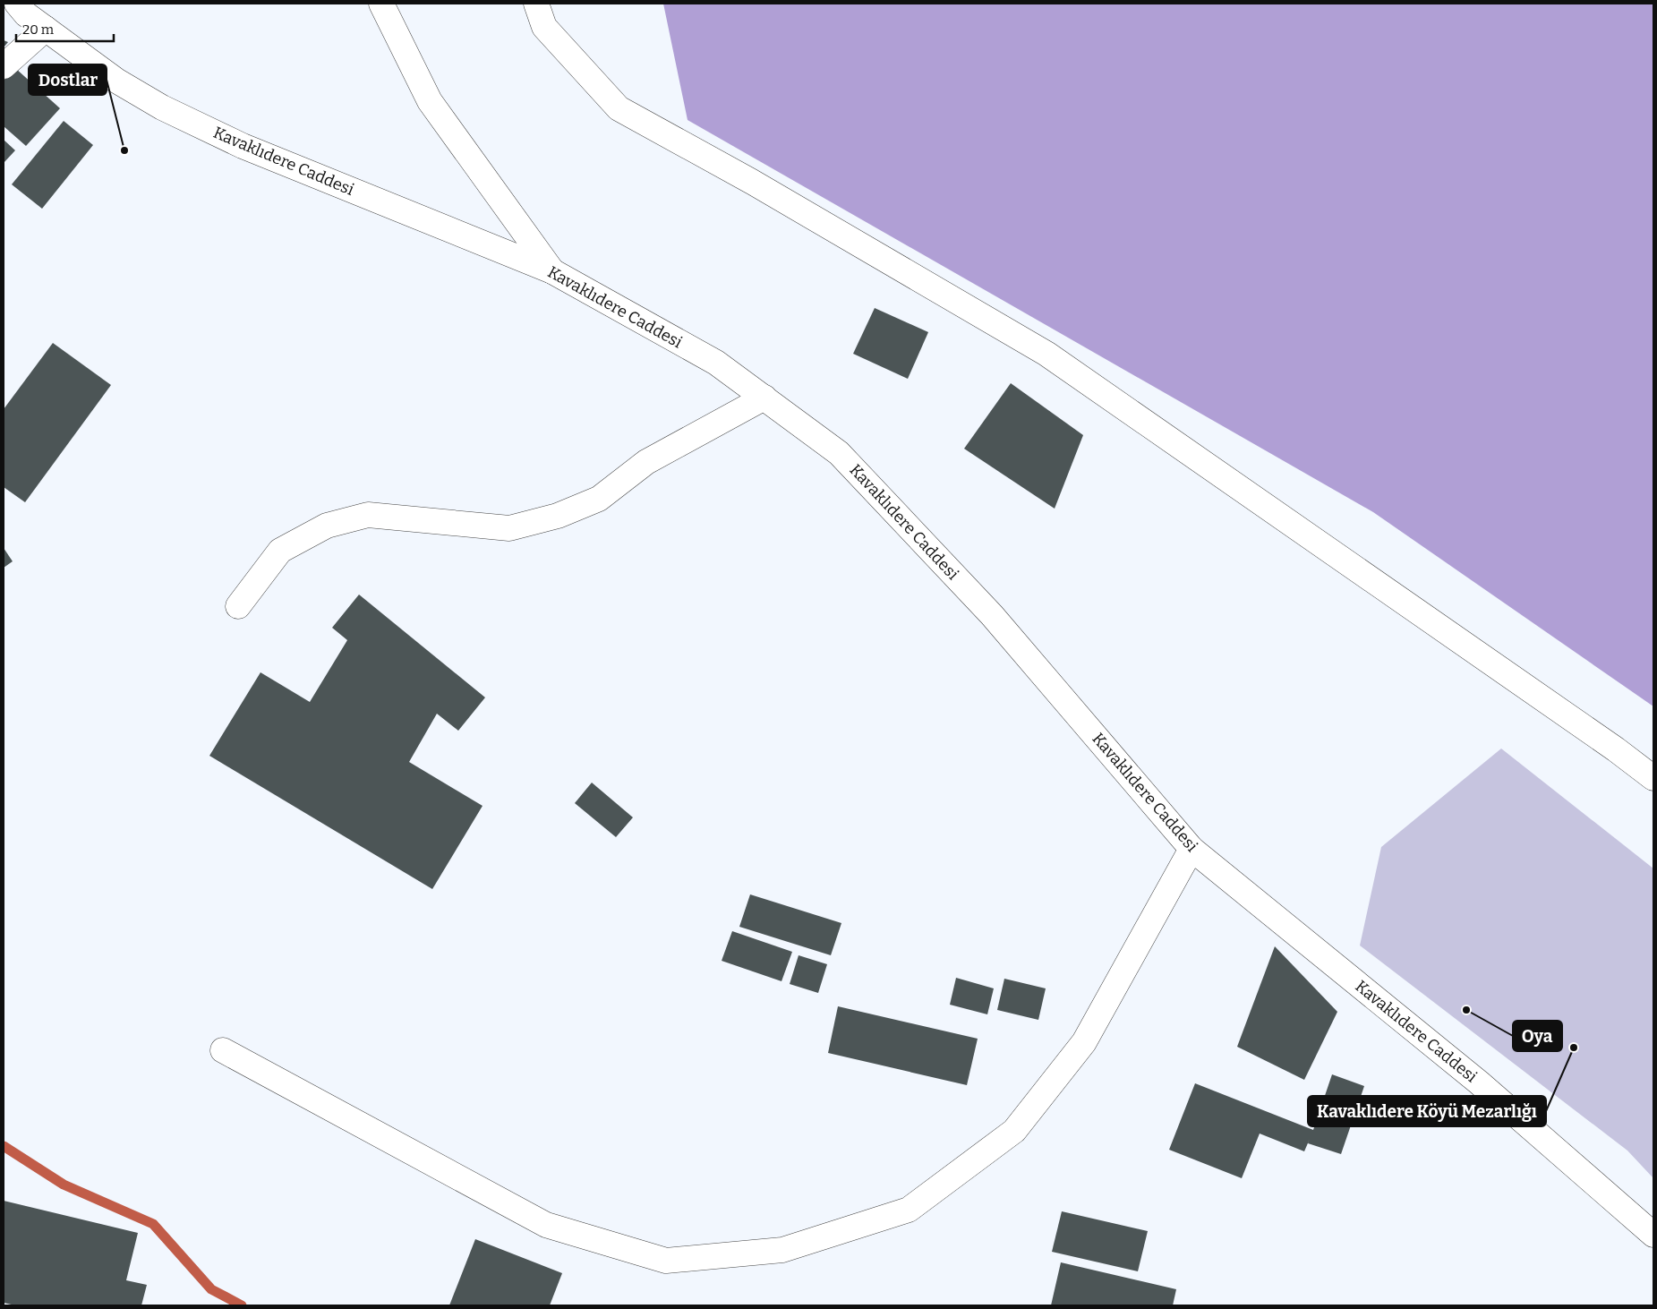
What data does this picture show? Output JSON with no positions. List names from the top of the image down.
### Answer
{
  "streets": {
    "street": ["Kavaklıdere Caddesi"]
  },
  "places": ["Dostlar", "Oya", "Kavaklıdere Köyü Mezarlığı"],
  "scale_bar": "20 m"
}
